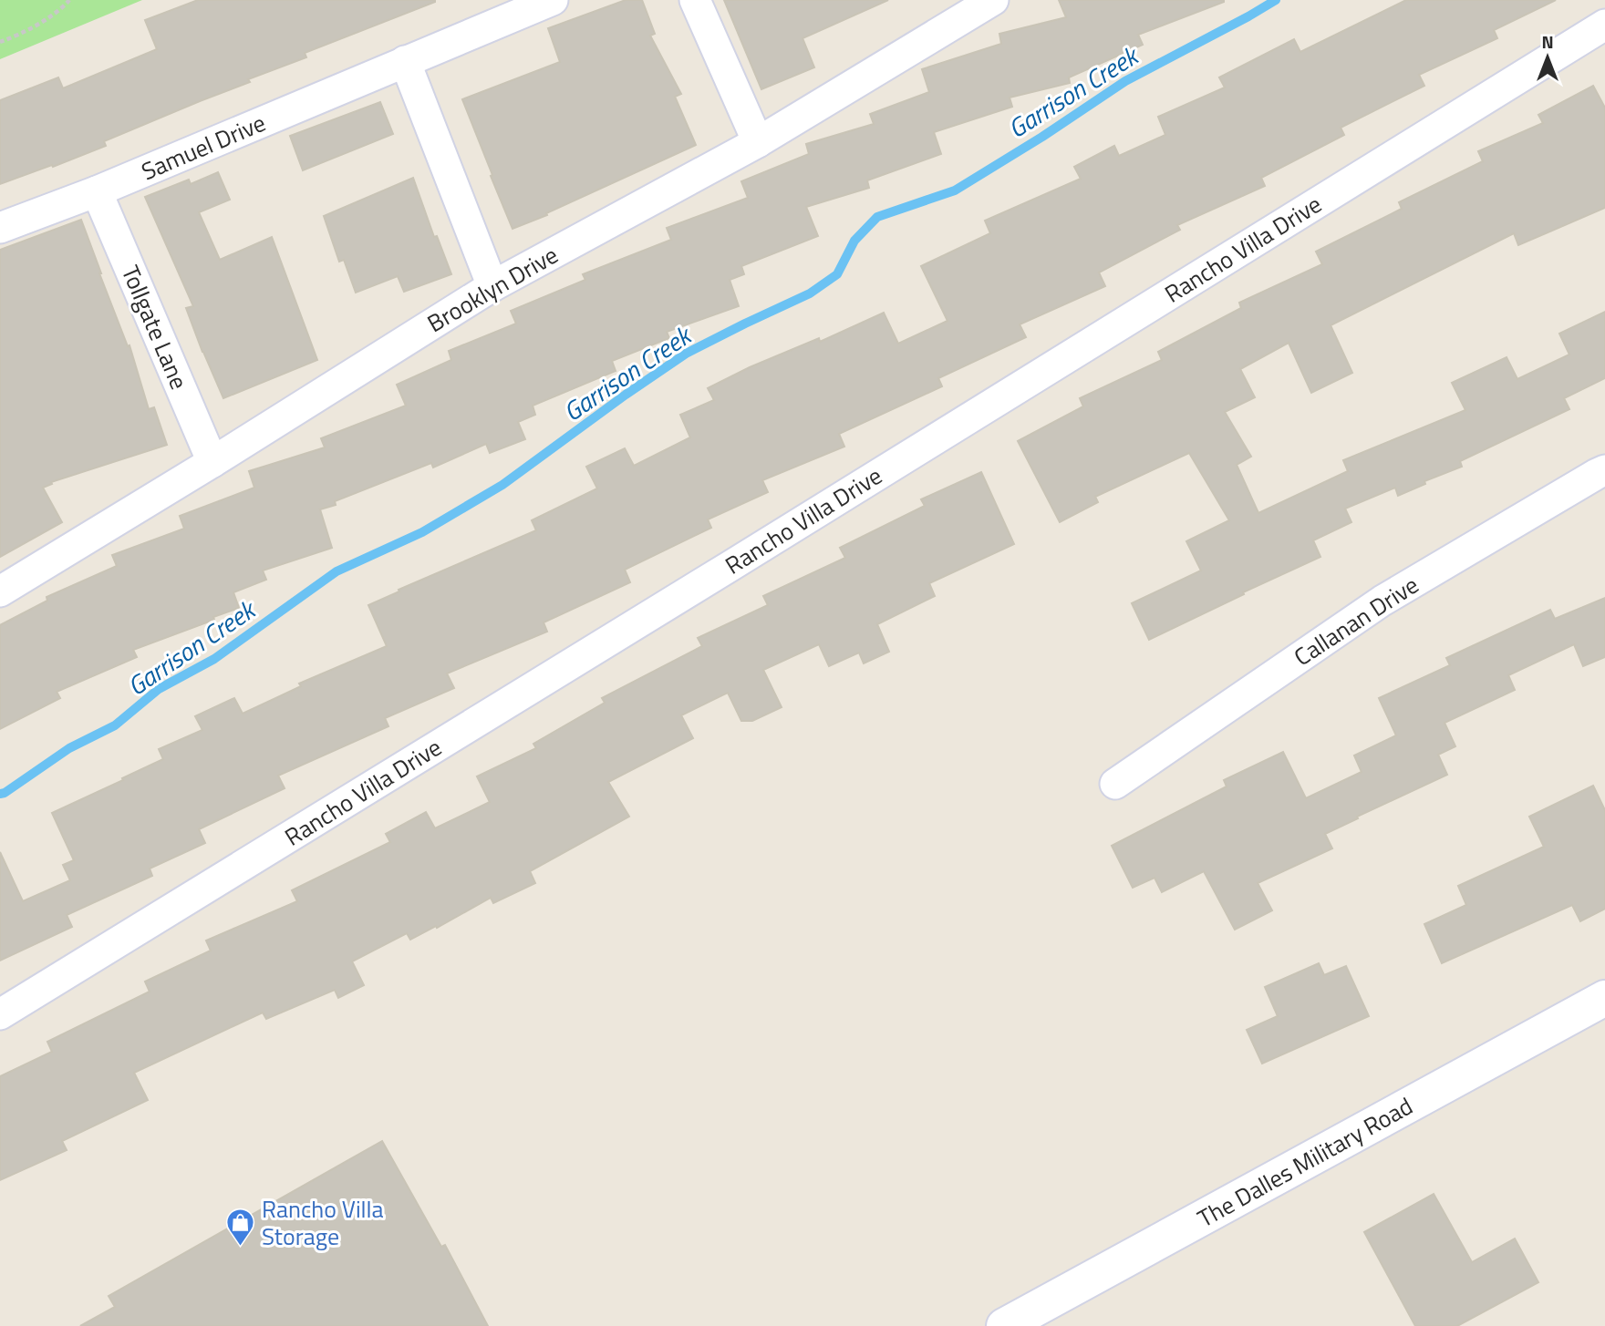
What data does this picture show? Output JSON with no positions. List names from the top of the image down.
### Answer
{
  "streets": {
    "main road": ["The Dalles Military Road"],
    "street": [
      "Samuel Drive",
      "Rancho Villa Drive",
      "Brooklyn Drive",
      "Tollgate Lane",
      "Callanan Drive"
    ]
  },
  "crossings": [
    ["Samuel Drive", "Tollgate Lane"],
    ["Brooklyn Drive", "Tollgate Lane"]
  ],
  "water": ["Garrison Creek"],
  "places": {
    "shop": ["Rancho Villa Storage"]
  },
  "north": "top"
}
